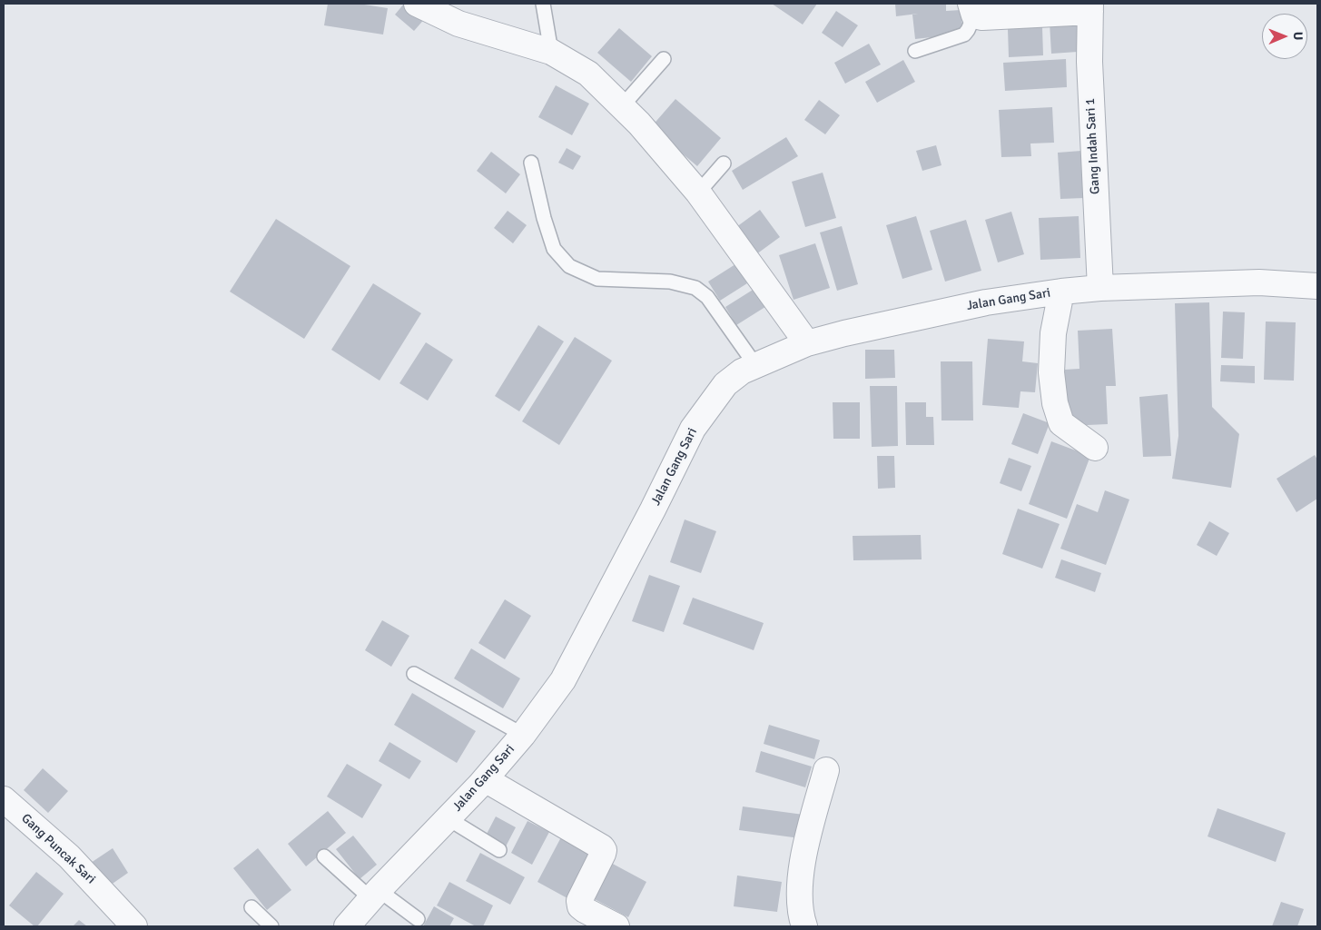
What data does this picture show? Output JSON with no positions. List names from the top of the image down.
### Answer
{
  "streets": {
    "street": ["Gang Indah Sari 1", "Jalan Gang Sari", "Gang Puncak Sari"]
  },
  "crossings": [
    ["Gang Indah Sari 1", "Jalan Gang Sari"]
  ],
  "north": "right"
}
